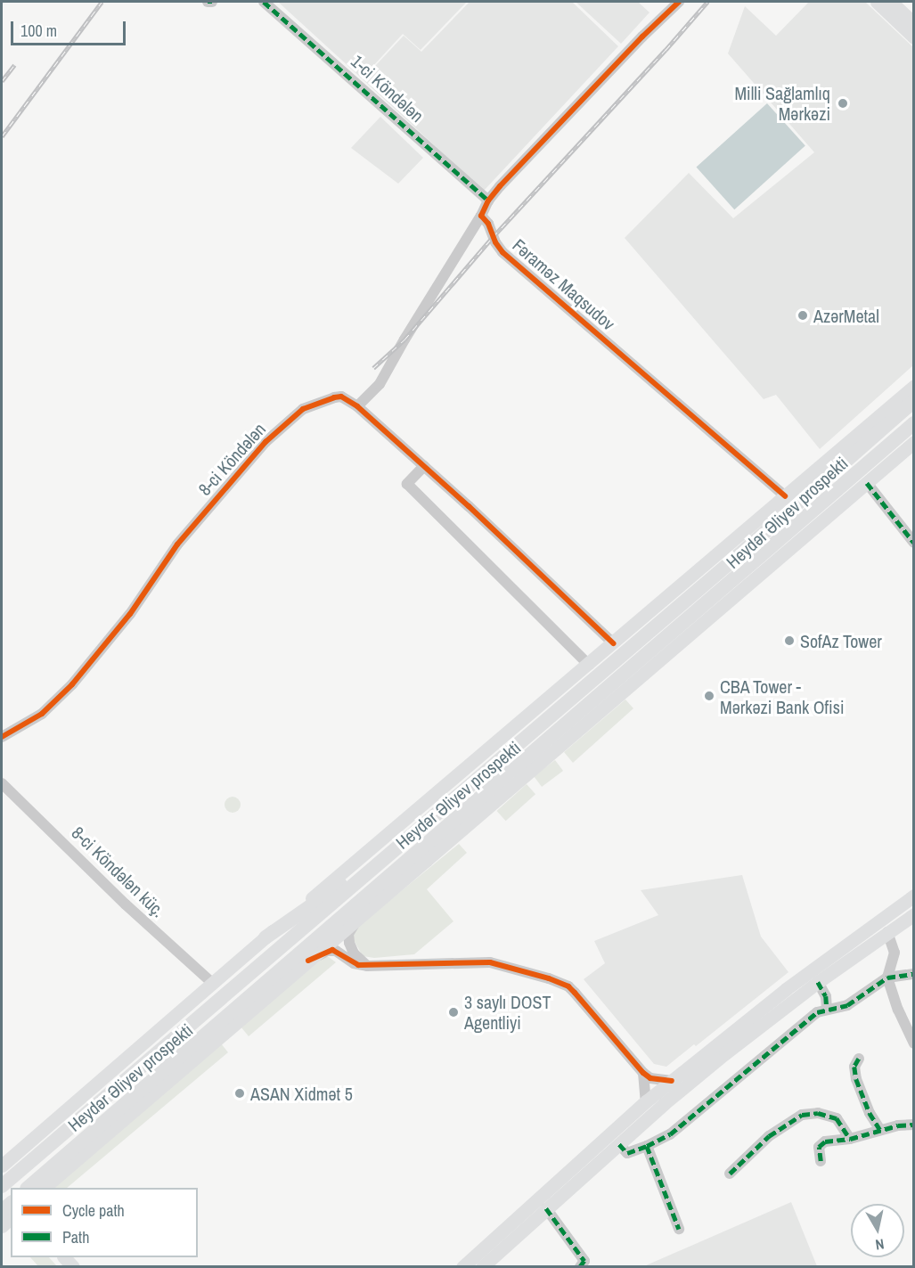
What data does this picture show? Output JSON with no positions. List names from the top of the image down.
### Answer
{
  "streets": {
    "highway": ["Heydər Əliyev prospekti"],
    "street": [
      "1-ci Köndələn",
      "Fəraməz Maqsudov",
      "8-ci Köndələn",
      "8-ci Köndələn küç."
    ]
  },
  "places": [
    "Milli Sağlamlıq Mərkəzi",
    "AzərMetal",
    "SofAz Tower",
    "CBA Tower - Mərkəzi Bank Ofisi",
    "3 saylı DOST Agentliyi",
    "ASAN Xidmət 5"
  ],
  "legend": ["Cycle path", "Path"],
  "scale_bar": "100 m",
  "north": "bottom"
}
